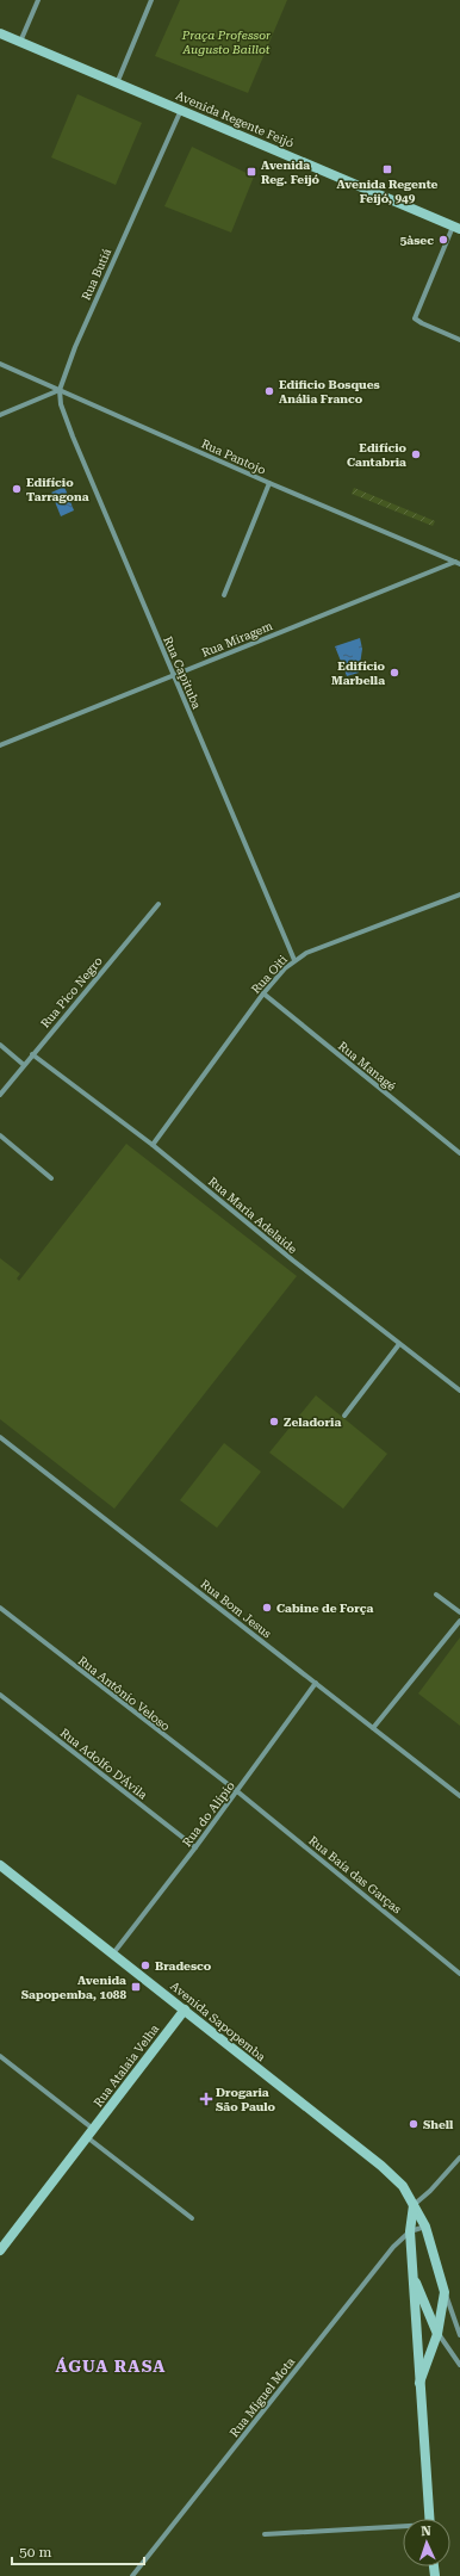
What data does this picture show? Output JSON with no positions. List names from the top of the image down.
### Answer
{
  "streets": {
    "main road": ["Avenida Regente Feijó", "Avenida Sapopemba", "Rua Atalaia Velha"],
    "street": [
      "Rua Butiá",
      "Rua Pantojo",
      "Rua Miragem",
      "Rua Capituba",
      "Rua Oiti",
      "Rua Pico Negro",
      "Rua Managé",
      "Rua Maria Adelaide",
      "Rua Bom Jesus",
      "Rua Antônio Veloso",
      "Rua Adolfo D'Ávila",
      "Rua do Alípio",
      "Rua Baía das Garças",
      "Rua Miguel Mota"
    ]
  },
  "crossings": [
    ["Avenida Regente Feijó", "Rua Butiá"],
    ["Rua Butiá", "Rua Pantojo"],
    ["Rua Butiá", "Rua Capituba"],
    ["Rua Pantojo", "Rua Miragem"],
    ["Rua Pantojo", "Rua Capituba"],
    ["Rua Miragem", "Rua Capituba"],
    ["Rua Capituba", "Rua Oiti"],
    ["Rua Oiti", "Rua Managé"],
    ["Rua Oiti", "Rua Maria Adelaide"],
    ["Rua Pico Negro", "Rua Maria Adelaide"],
    ["Rua Bom Jesus", "Rua do Alípio"],
    ["Rua Antônio Veloso", "Rua do Alípio"],
    ["Rua Antônio Veloso", "Rua Baía das Garças"],
    ["Rua Adolfo D'Ávila", "Rua do Alípio"],
    ["Rua do Alípio", "Rua Baía das Garças"],
    ["Rua do Alípio", "Avenida Sapopemba"],
    ["Avenida Sapopemba", "Rua Atalaia Velha"],
    ["Avenida Sapopemba", "Rua Miguel Mota"]
  ],
  "districts": ["ÁGUA RASA"],
  "parks": ["Praça Professor Augusto Baillot"],
  "places": {
    "transit": ["Avenida Regente Feijó, 949", "Avenida Reg. Feijó", "Avenida Sapopemba, 1088"],
    "other": [
      "5àsec",
      "Edificio Bosques Anália Franco",
      "Edifício Cantabria",
      "Edifício Tarragona",
      "Edifício Marbella",
      "Zeladoria",
      "Cabine de Força",
      "Bradesco",
      "Shell"
    ],
    "health": ["Drogaria São Paulo"]
  },
  "scale_bar": "50 m",
  "north": "top"
}
